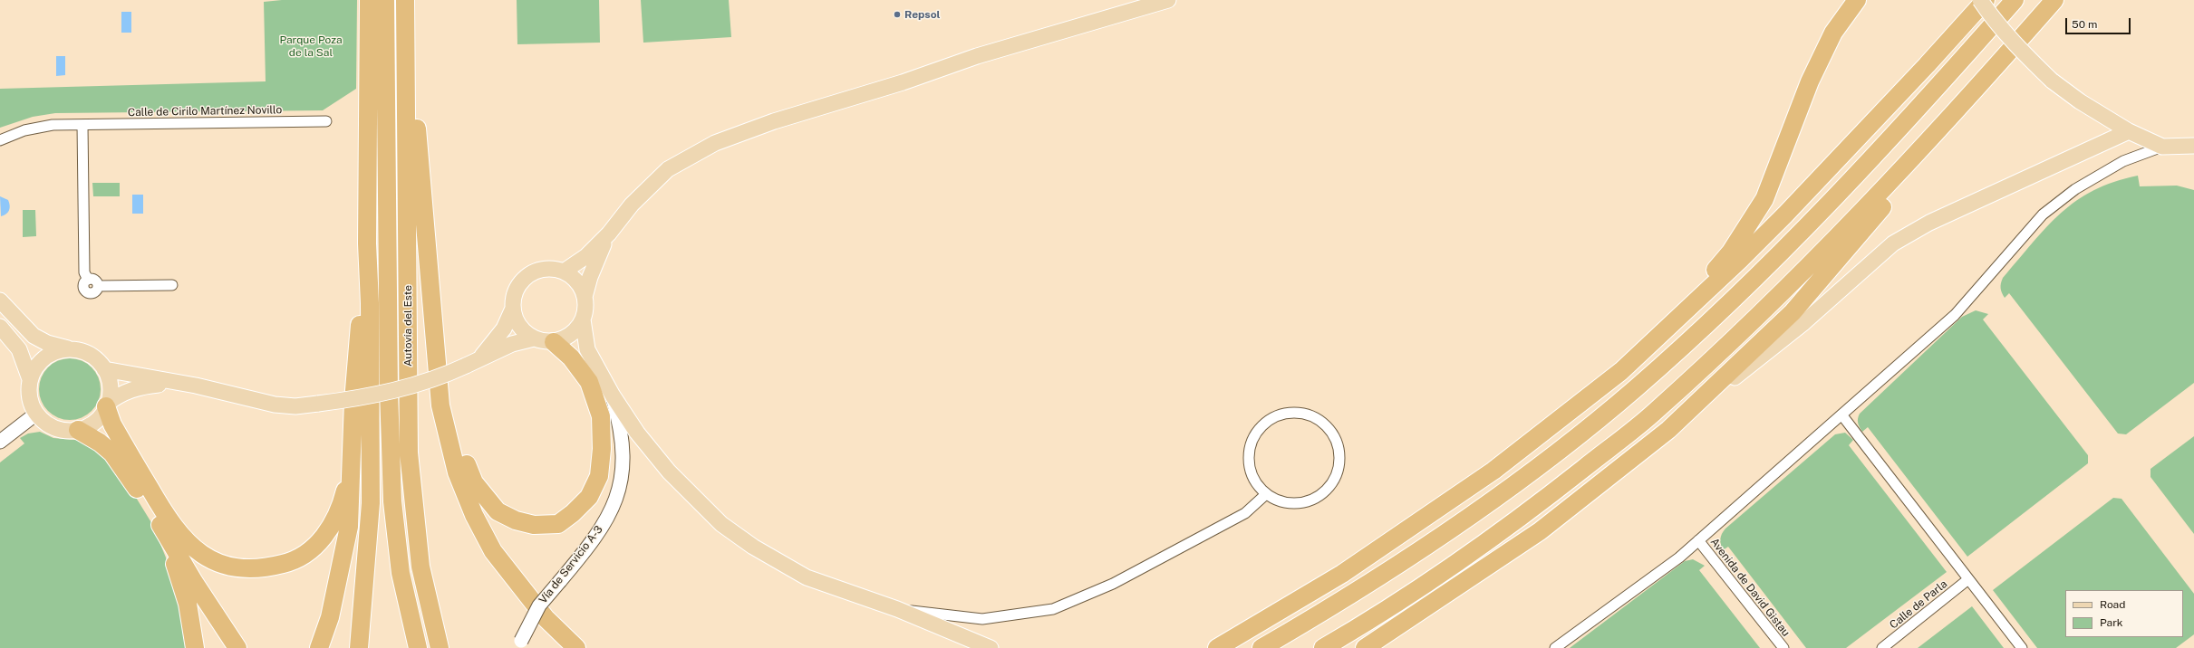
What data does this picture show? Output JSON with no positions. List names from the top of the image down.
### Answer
{
  "streets": {
    "highway": ["Autovía del Este"],
    "main road": ["Vía de Servicio A-3"],
    "street": ["Calle de Cirilo Martínez Novillo", "Avenida de David Gistau", "Calle de Parla"]
  },
  "parks": ["Parque Poza de la Sal"],
  "places": ["Repsol"],
  "legend": ["Road", "Park"],
  "scale_bar": "50 m"
}
